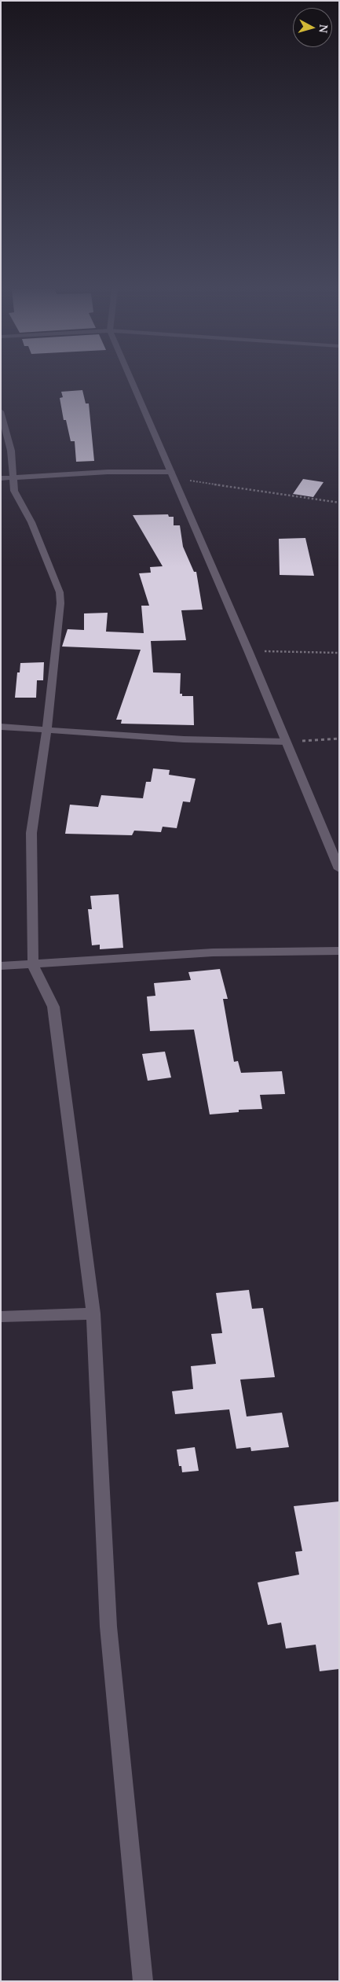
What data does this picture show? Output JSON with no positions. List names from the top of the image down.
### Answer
{
  "north": "right"
}
